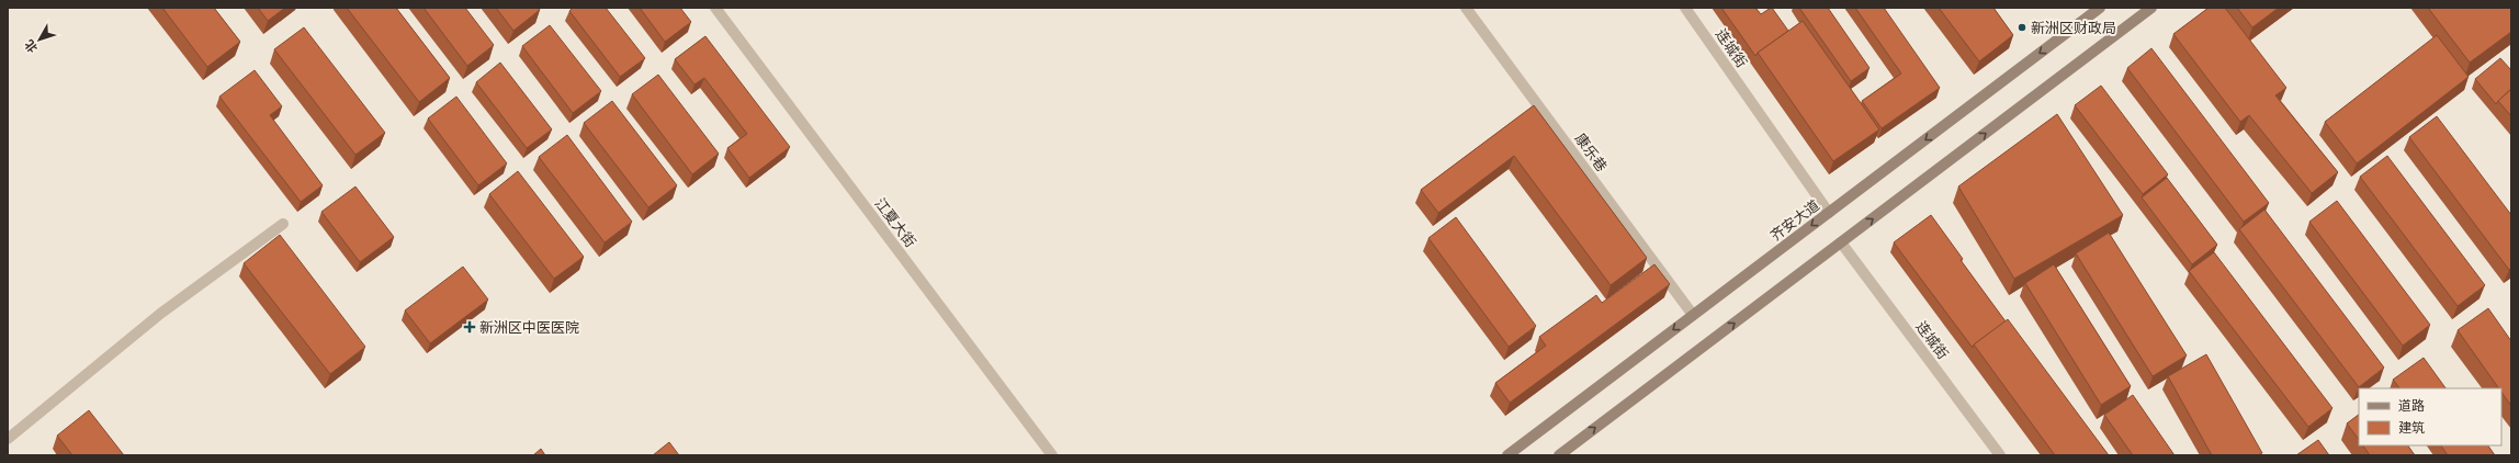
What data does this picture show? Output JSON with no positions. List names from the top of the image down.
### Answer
{
  "streets": {
    "main road": ["齐安大道"],
    "street": ["连城街", "康乐巷", "江夏大街"]
  },
  "crossings": [
    ["连城街", "齐安大道"],
    ["康乐巷", "齐安大道"]
  ],
  "places": {
    "other": ["新洲区财政局"],
    "health": ["新洲区中医医院"]
  },
  "legend": ["道路", "建筑"],
  "north": "bottom left"
}
